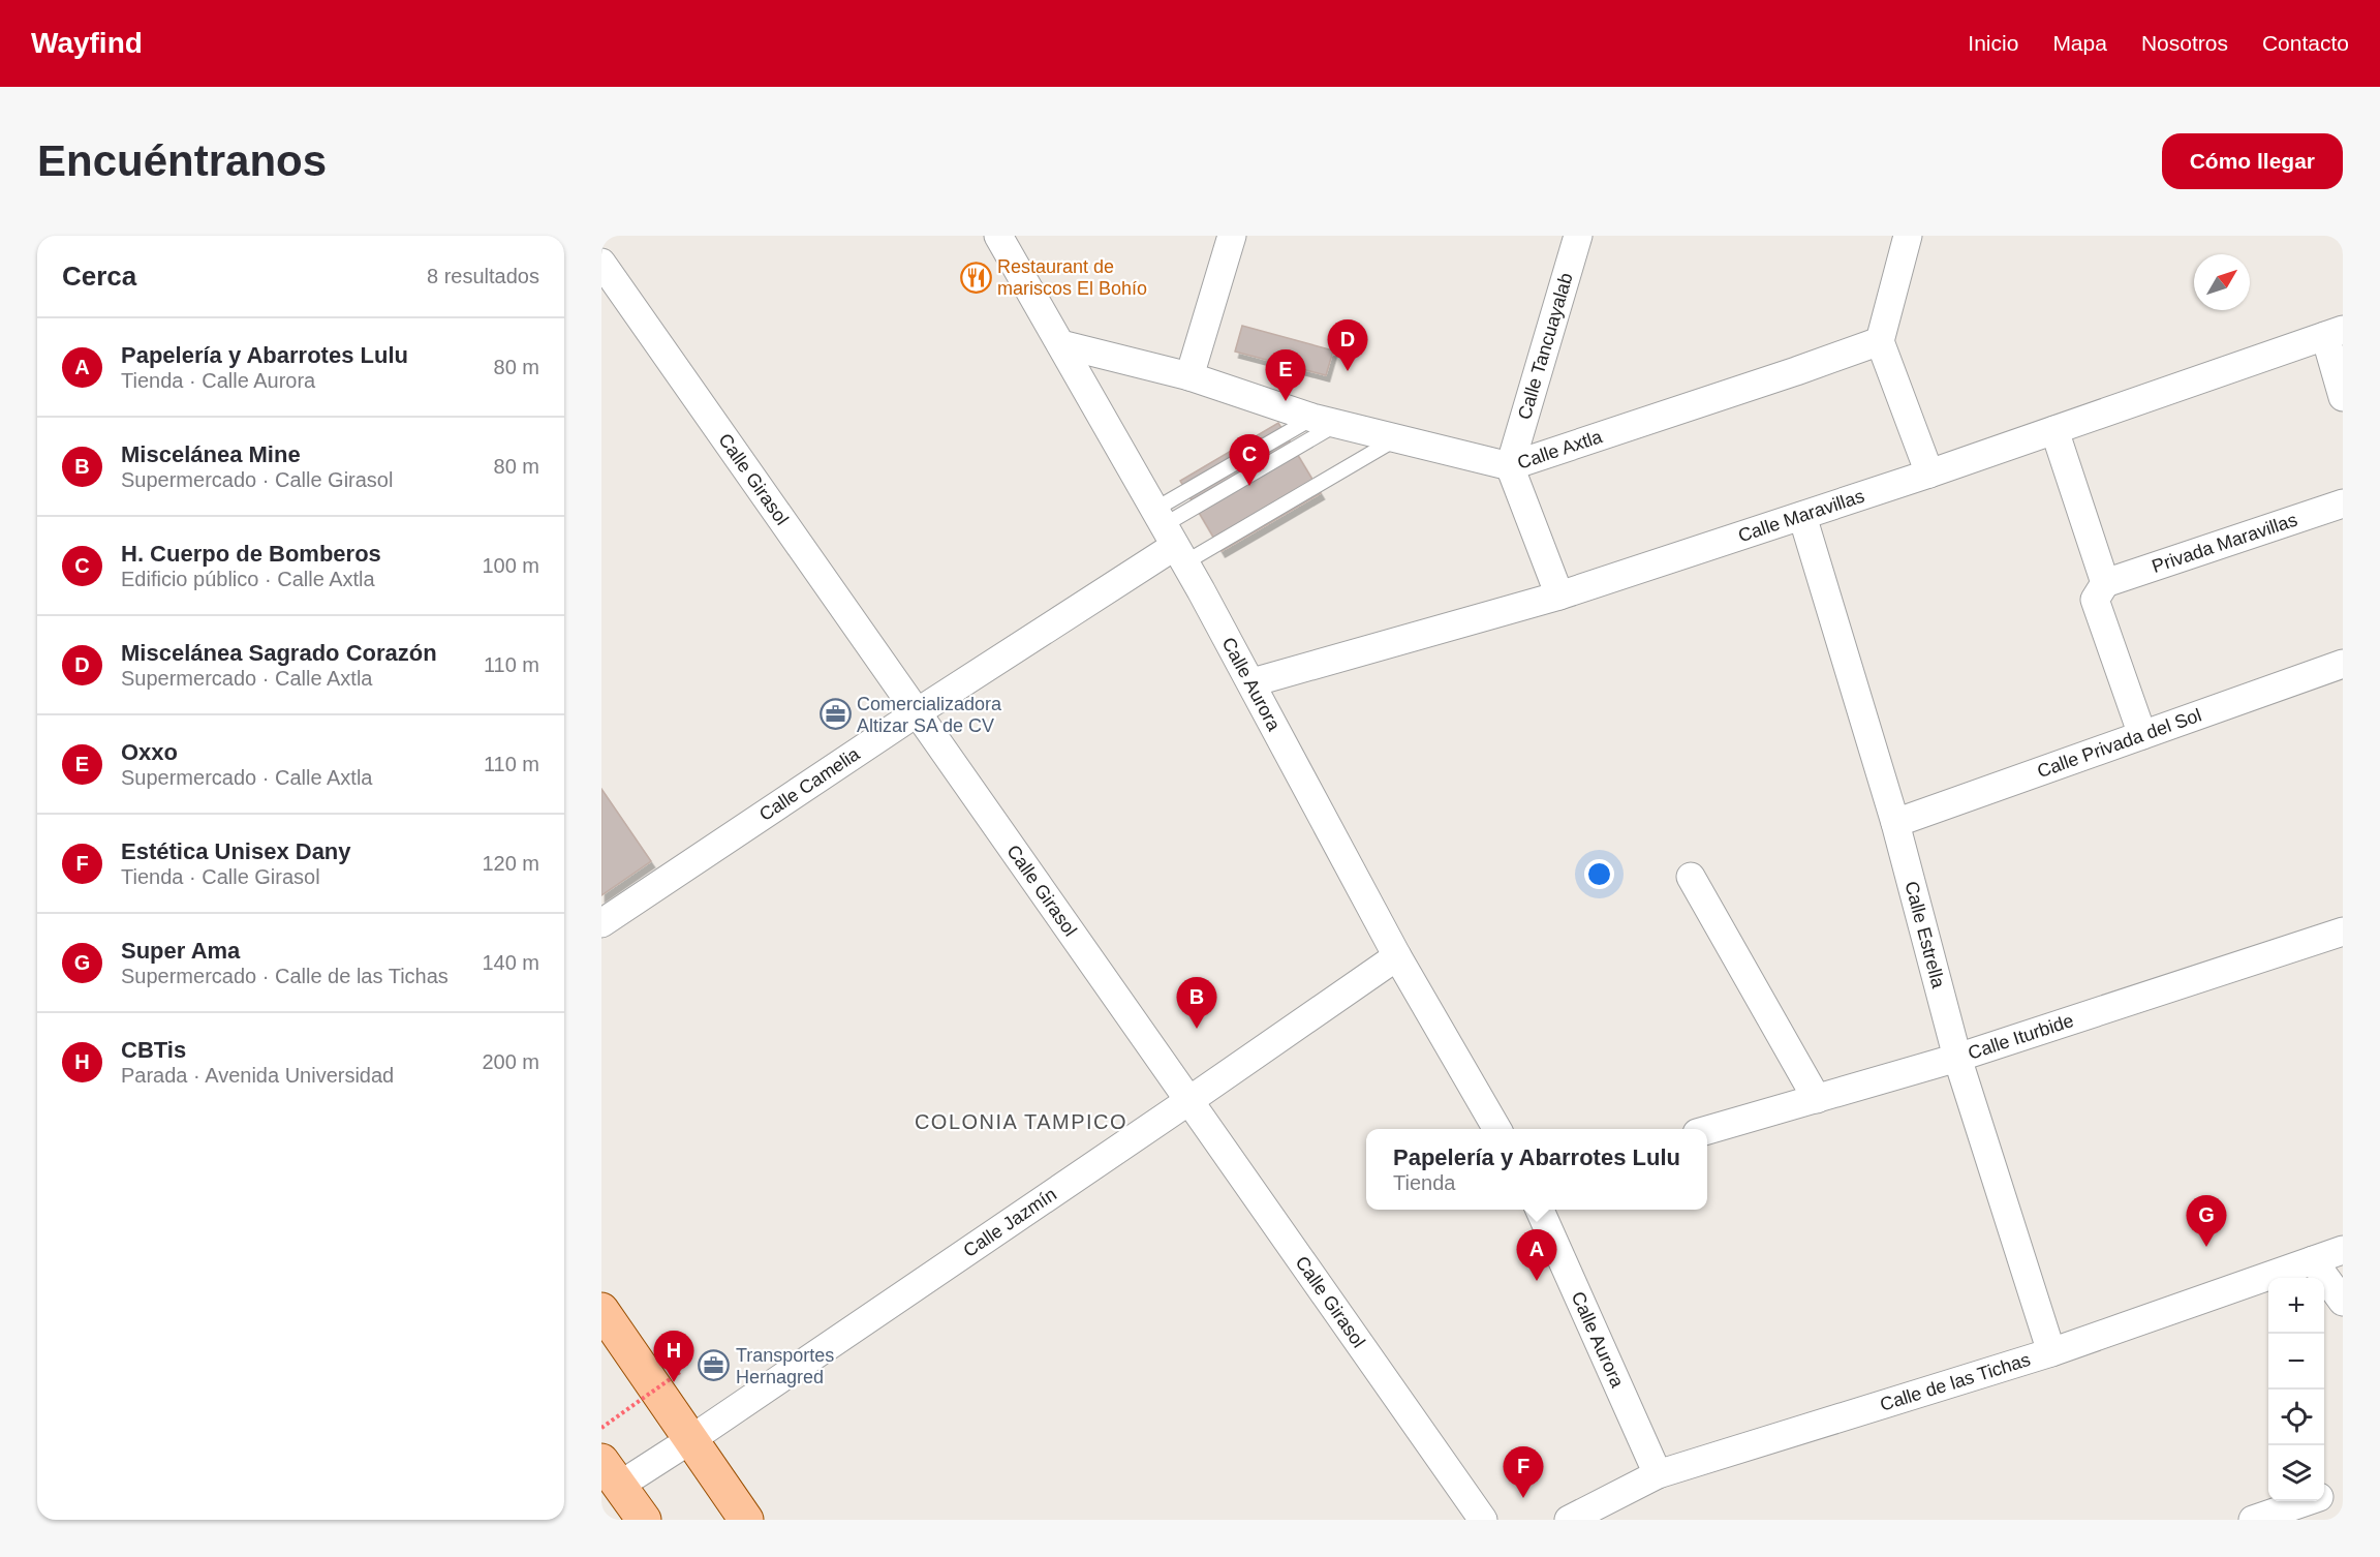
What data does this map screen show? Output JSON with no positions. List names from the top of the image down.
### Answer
{
  "streets": {
    "street": [
      "Calle Tancuayalab",
      "Calle Axtla",
      "Calle Girasol",
      "Calle Maravillas",
      "Privada Maravillas",
      "Calle Aurora",
      "Calle Privada del Sol",
      "Calle Camelia",
      "Calle Estrella",
      "Calle Iturbide",
      "Calle Jazmín",
      "Calle de las Tichas"
    ]
  },
  "crossings": [
    ["Calle Tancuayalab", "Calle Axtla"],
    ["Calle Axtla", "Calle Aurora"],
    ["Calle Girasol", "Calle Camelia"],
    ["Calle Girasol", "Calle Jazmín"],
    ["Calle Maravillas", "Calle Aurora"],
    ["Calle Maravillas", "Calle Estrella"],
    ["Calle Aurora", "Calle Camelia"],
    ["Calle Aurora", "Calle Jazmín"],
    ["Calle Aurora", "Calle de las Tichas"],
    ["Calle Privada del Sol", "Calle Estrella"],
    ["Calle Estrella", "Calle Iturbide"],
    ["Calle Estrella", "Calle de las Tichas"]
  ],
  "districts": ["COLONIA TAMPICO"],
  "places": {
    "restaurant": ["Restaurant de mariscos El Bohío"],
    "office": ["Comercializadora Altizar SA de CV", "Transportes Hernagred"]
  },
  "north": "top right",
  "page": {
    "header": "Wayfind",
    "nav": [
      "Inicio",
      "Mapa",
      "Nosotros",
      "Contacto"
    ],
    "buttons": "Cómo llegar",
    "title": "Encuéntranos",
    "heading": ["Cerca", "8 resultados"],
    "list": [
      {
        "mark": "A",
        "name": "Papelería y Abarrotes Lulu",
        "note": "Tienda · Calle Aurora",
        "value": "80 m"
      },
      {
        "mark": "B",
        "name": "Miscelánea Mine",
        "note": "Supermercado · Calle Girasol",
        "value": "80 m"
      },
      {
        "mark": "C",
        "name": "H. Cuerpo de Bomberos",
        "note": "Edificio público · Calle Axtla",
        "value": "100 m"
      },
      {
        "mark": "D",
        "name": "Miscelánea Sagrado Corazón",
        "note": "Supermercado · Calle Axtla",
        "value": "110 m"
      },
      {
        "mark": "E",
        "name": "Oxxo",
        "note": "Supermercado · Calle Axtla",
        "value": "110 m"
      },
      {
        "mark": "F",
        "name": "Estética Unisex Dany",
        "note": "Tienda · Calle Girasol",
        "value": "120 m"
      },
      {
        "mark": "G",
        "name": "Super Ama",
        "note": "Supermercado · Calle de las Tichas",
        "value": "140 m"
      },
      {
        "mark": "H",
        "name": "CBTis",
        "note": "Parada · Avenida Universidad",
        "value": "200 m"
      }
    ],
    "pins": [
      "D",
      "E",
      "C",
      "B",
      "G",
      "A",
      "H",
      "F"
    ],
    "popup": ["Papelería y Abarrotes Lulu", "Tienda"],
    "map_buttons": ["+", "−"]
  }
}
